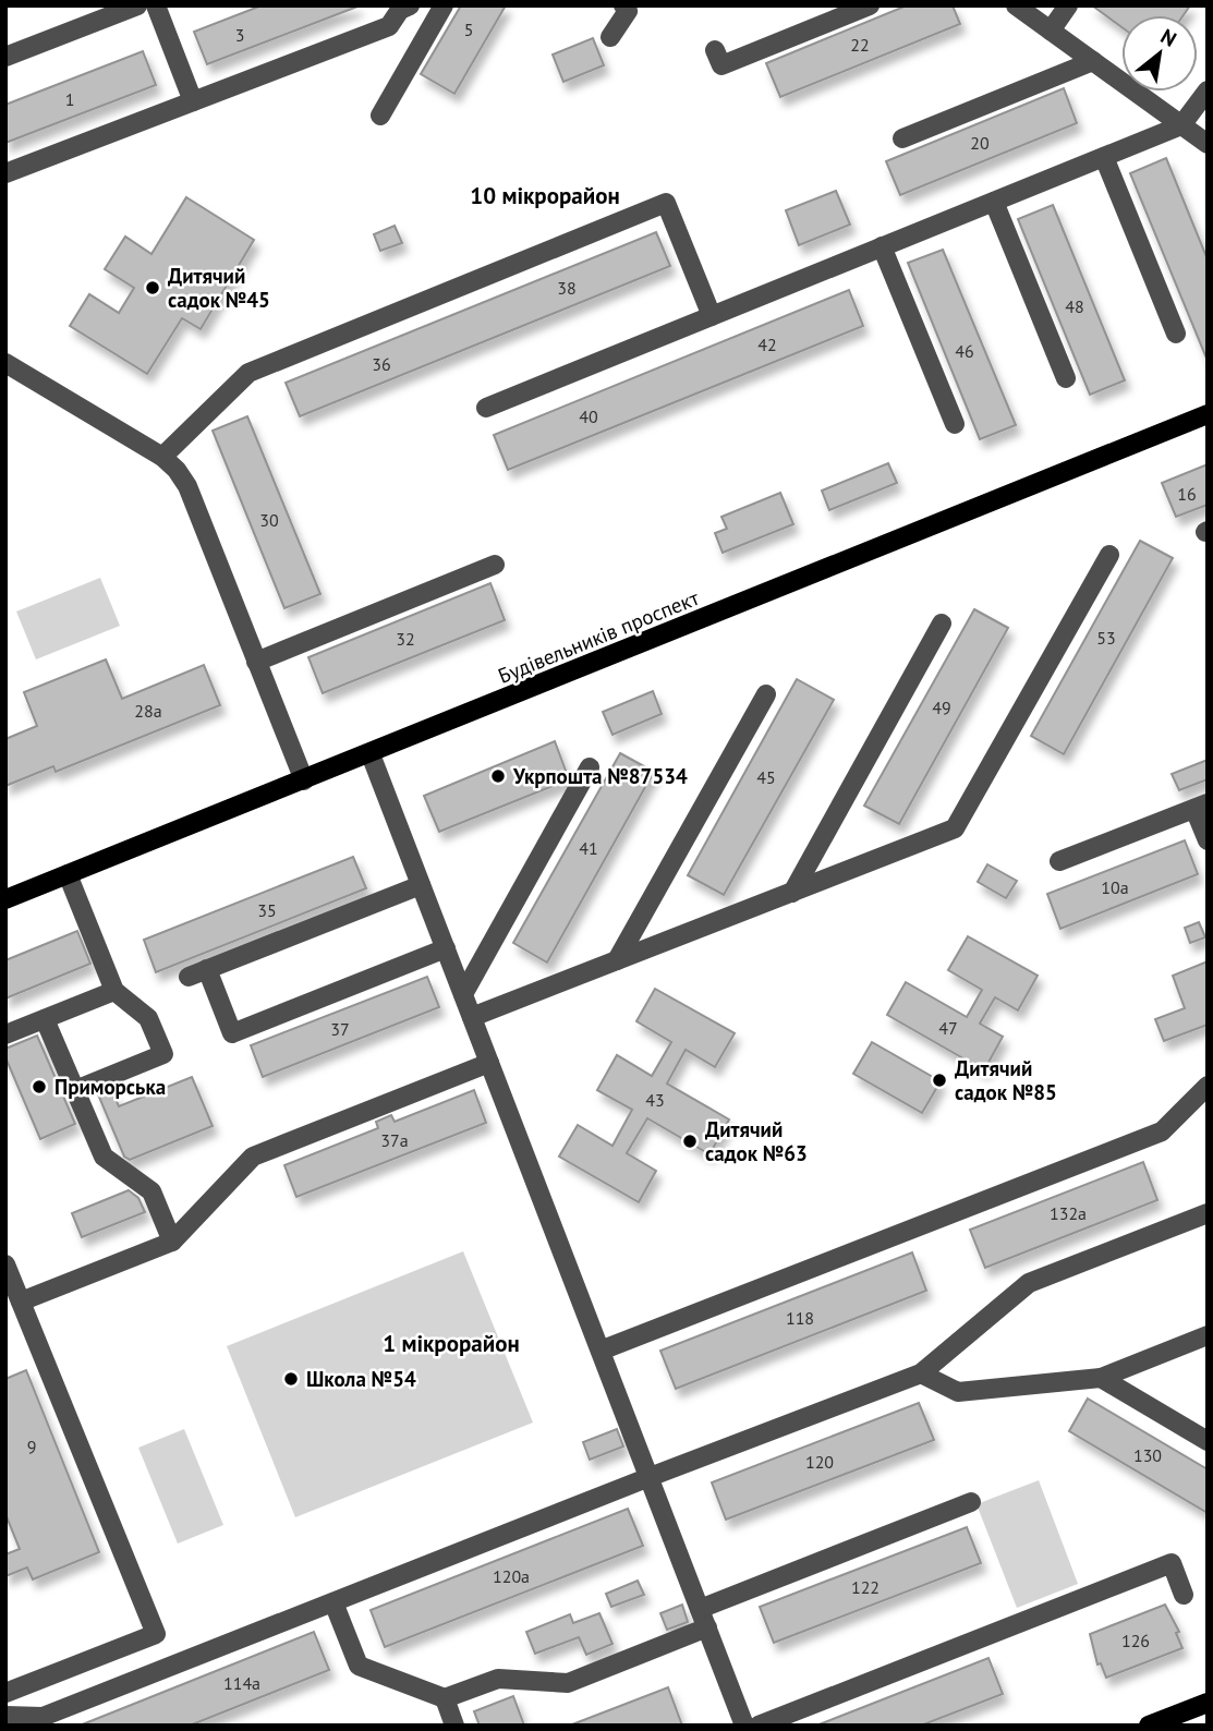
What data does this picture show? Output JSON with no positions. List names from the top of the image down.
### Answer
{
  "streets": {
    "main road": ["Будівельників проспект"]
  },
  "districts": ["10 мікрорайон", "1 мікрорайон"],
  "places": [
    "Дитячий садок №45",
    "Укрпошта №87534",
    "Дитячий садок №85",
    "Приморська",
    "Дитячий садок №63",
    "Школа №54"
  ],
  "house_numbers": [
    "5",
    "3",
    "22",
    "1",
    "20",
    "38",
    "48",
    "42",
    "46",
    "36",
    "40",
    "16",
    "30",
    "53",
    "32",
    "49",
    "28а",
    "45",
    "41",
    "10а",
    "35",
    "47",
    "37",
    "43",
    "37а",
    "132а",
    "118",
    "9",
    "130",
    "120",
    "120а",
    "122",
    "126",
    "114а"
  ],
  "north": "top right"
}
